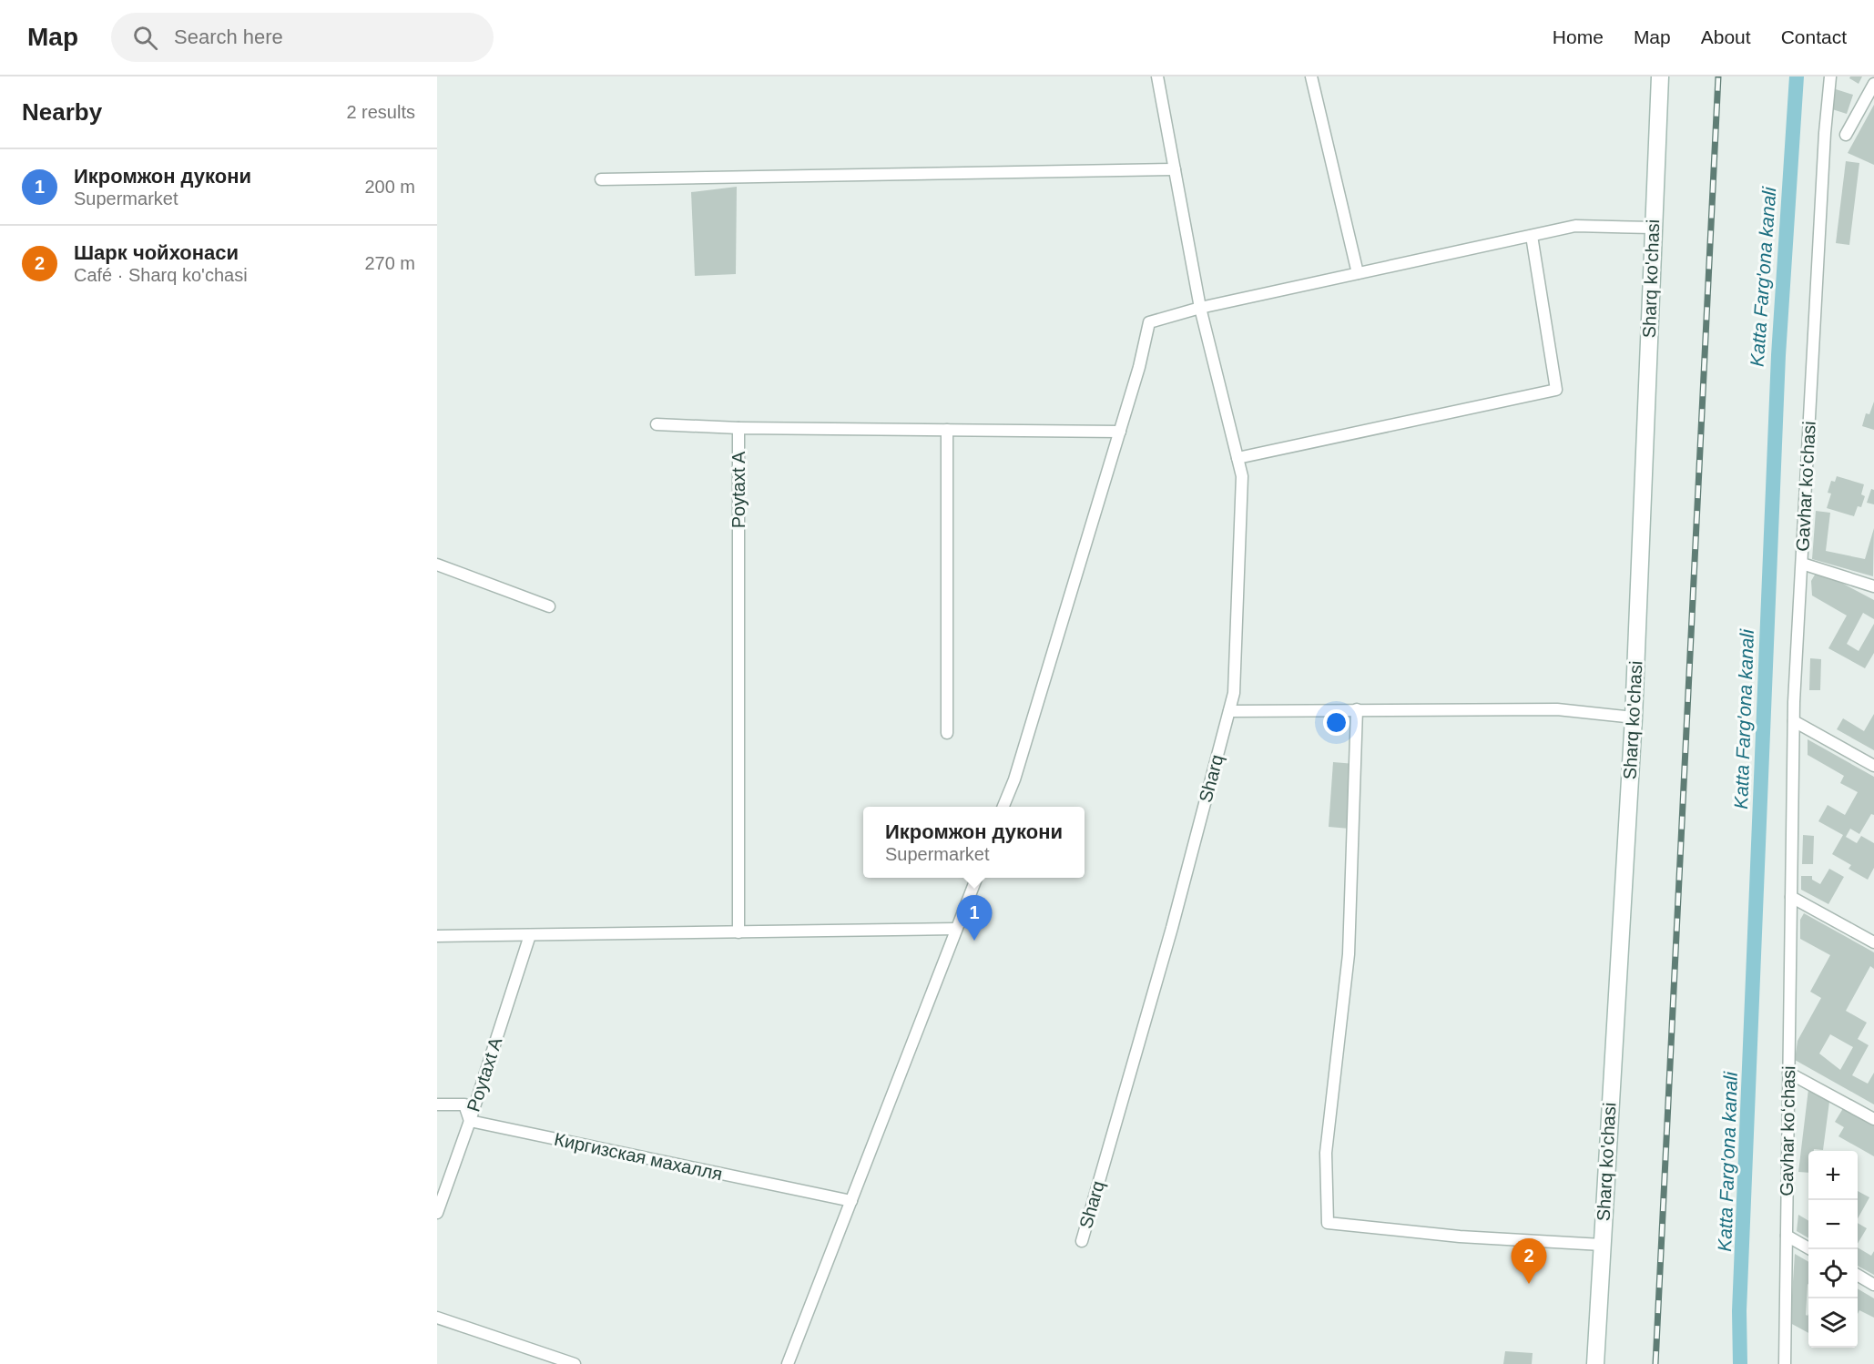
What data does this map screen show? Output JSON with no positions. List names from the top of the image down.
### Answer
{
  "streets": {
    "main road": ["Sharq ko'chasi"],
    "street": [
      "Gavhar koʻchasi",
      "Poytaxt A",
      "Sharq",
      "Киргизская махалля"
    ]
  },
  "crossings": [
    ["Poytaxt A", "Киргизская махалля"]
  ],
  "water": ["Katta Farg'ona kanali"],
  "page": {
    "header": "Map",
    "search": "Search here",
    "nav": [
      "Home",
      "Map",
      "About",
      "Contact"
    ],
    "heading": ["Nearby", "2 results"],
    "list": [
      {
        "mark": "1",
        "name": "Икромжон дукони",
        "note": "Supermarket",
        "value": "200 m"
      },
      {
        "mark": "2",
        "name": "Шарк чойхонаси",
        "note": "Café · Sharq ko'chasi",
        "value": "270 m"
      }
    ],
    "popup": ["Икромжон дукони", "Supermarket"],
    "pins": ["1", "2"],
    "map_buttons": ["+", "−"]
  }
}
